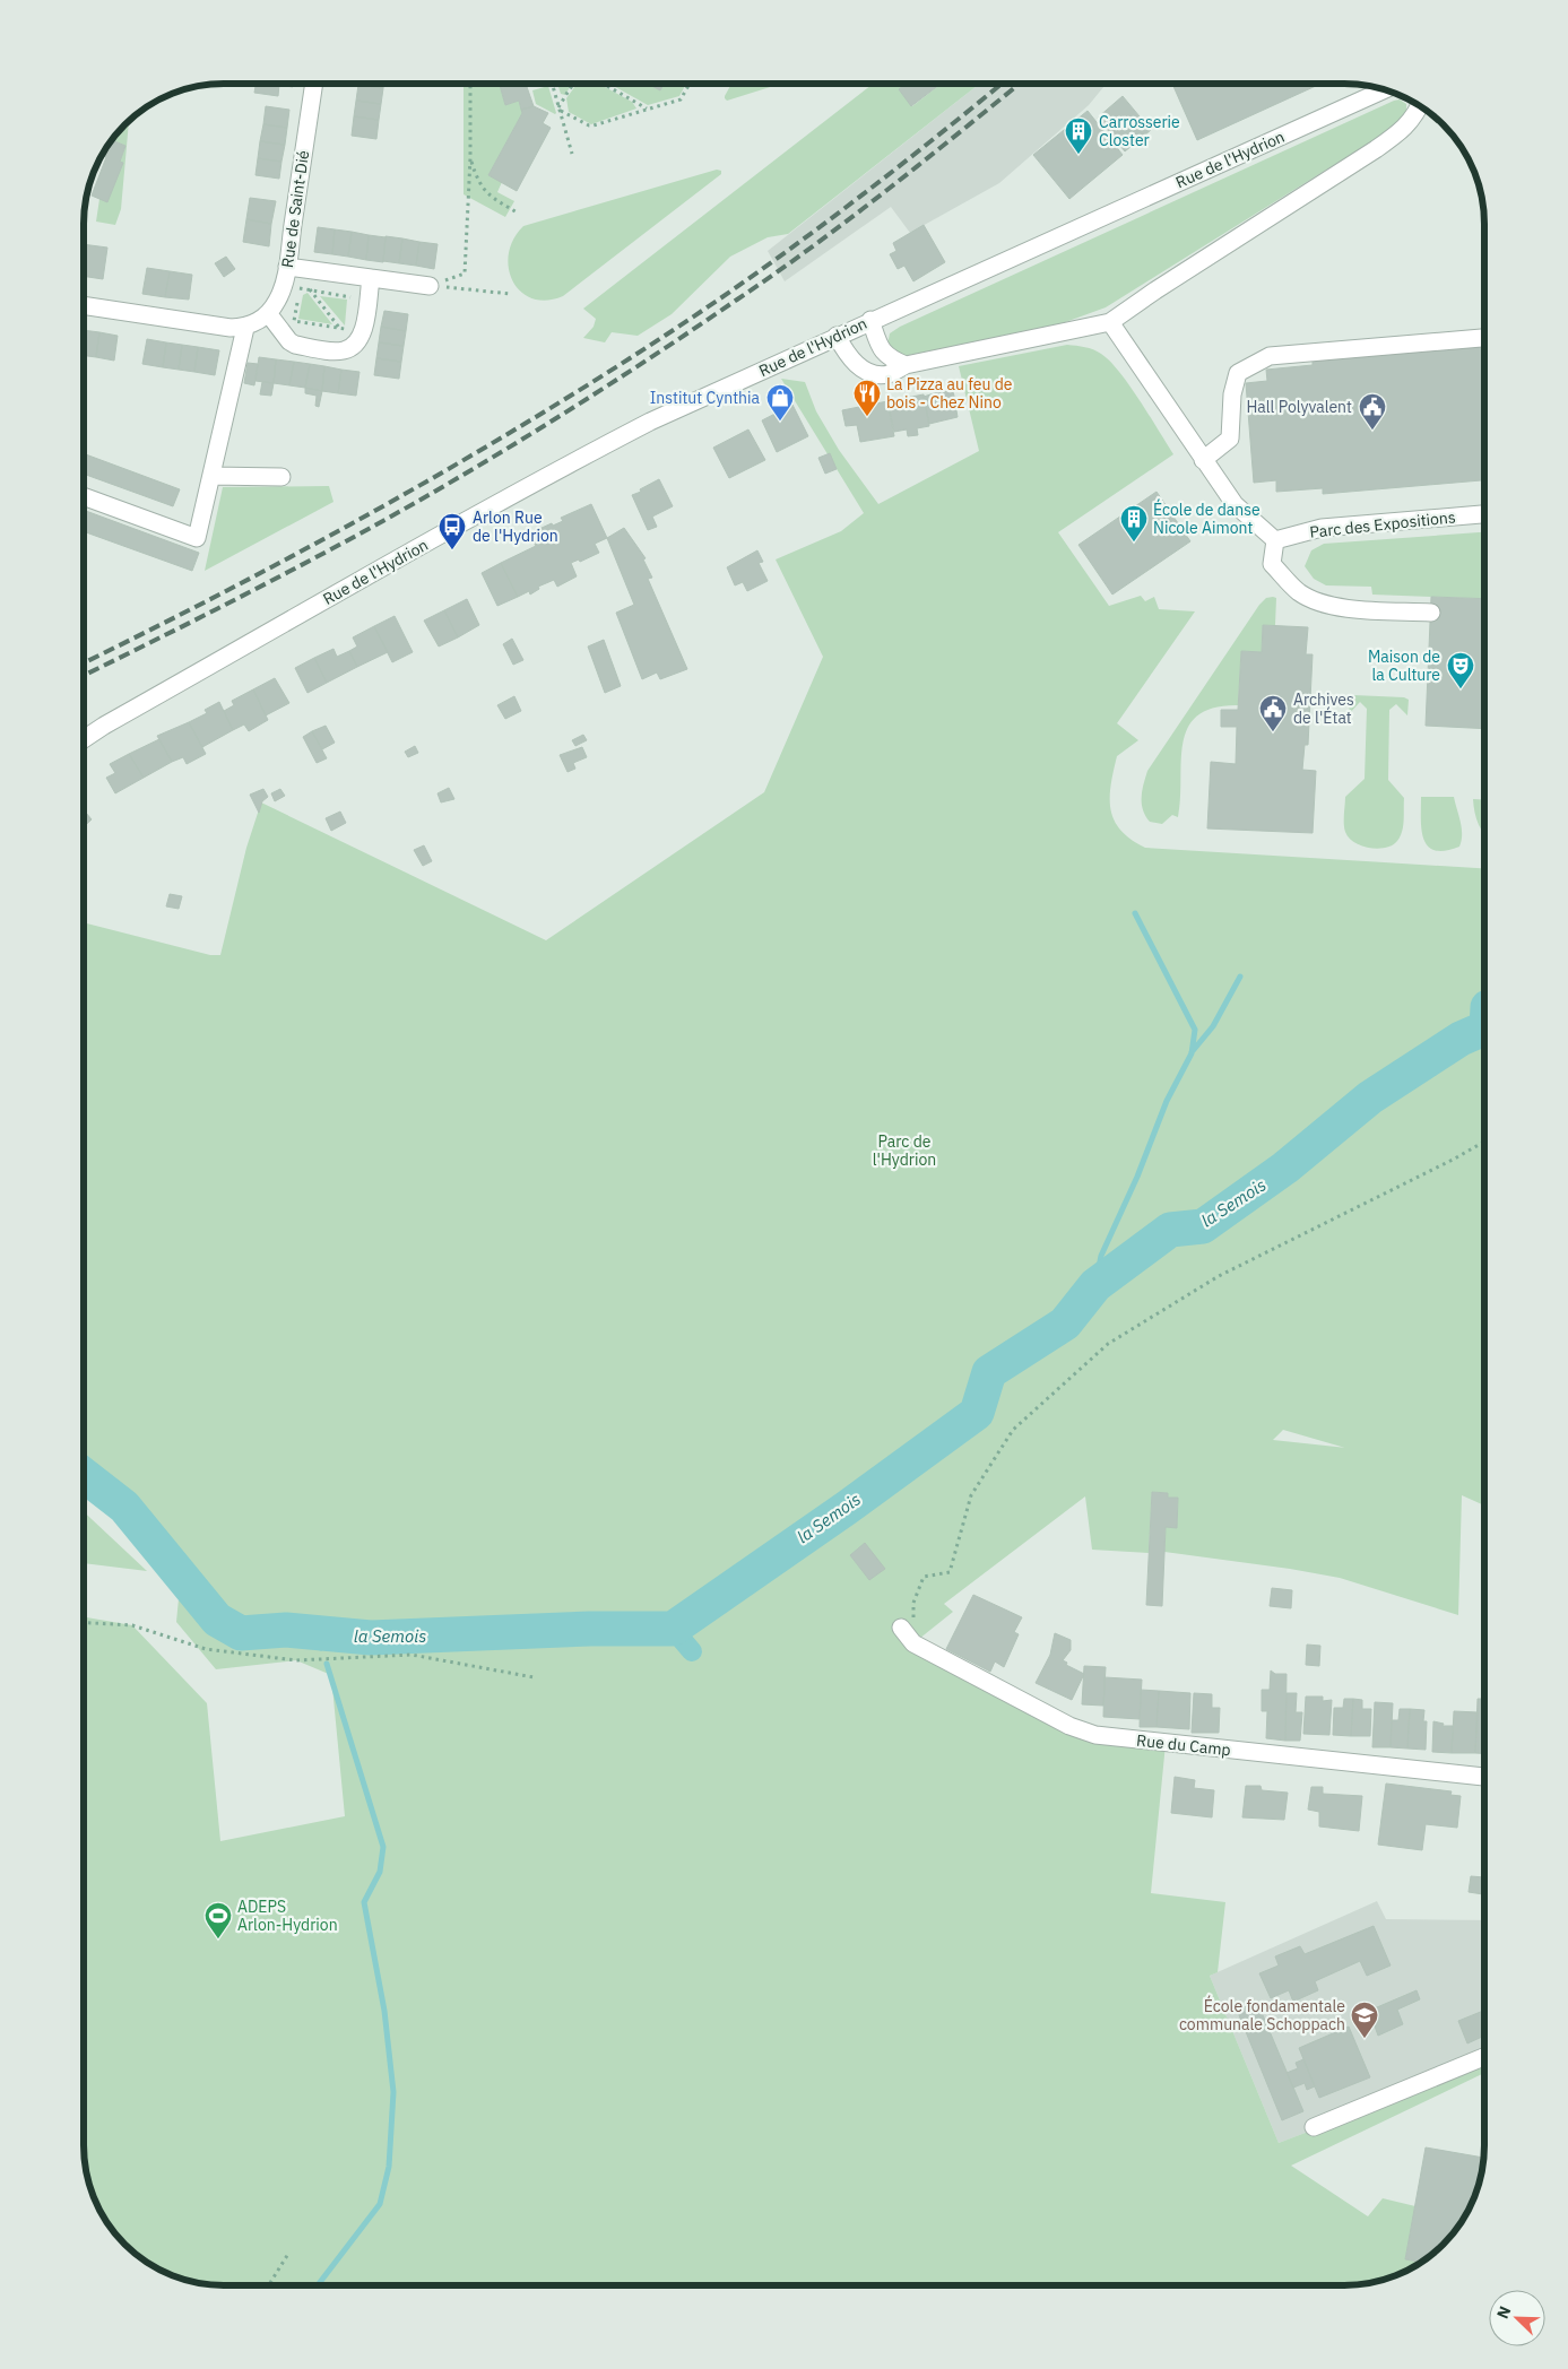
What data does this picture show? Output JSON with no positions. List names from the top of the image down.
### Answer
{
  "streets": {
    "street": [
      "Rue de l'Hydrion",
      "Rue de Saint-Dié",
      "Parc des Expositions",
      "Rue du Camp"
    ]
  },
  "water": ["la Semois"],
  "parks": ["Parc de l'Hydrion"],
  "places": {
    "building": ["Carrosserie Closter", "École de danse Nicole Aimont"],
    "restaurant": ["La Pizza au feu de bois - Chez Nino"],
    "shop": ["Institut Cynthia"],
    "public building": ["Hall Polyvalent", "Archives de l'État"],
    "bus stop": ["Arlon Rue de l'Hydrion"],
    "theatre": ["Maison de la Culture"],
    "sports": ["ADEPS Arlon-Hydrion"],
    "school or university": ["École fondamentale communale Schoppach"]
  },
  "north": "top left"
}
